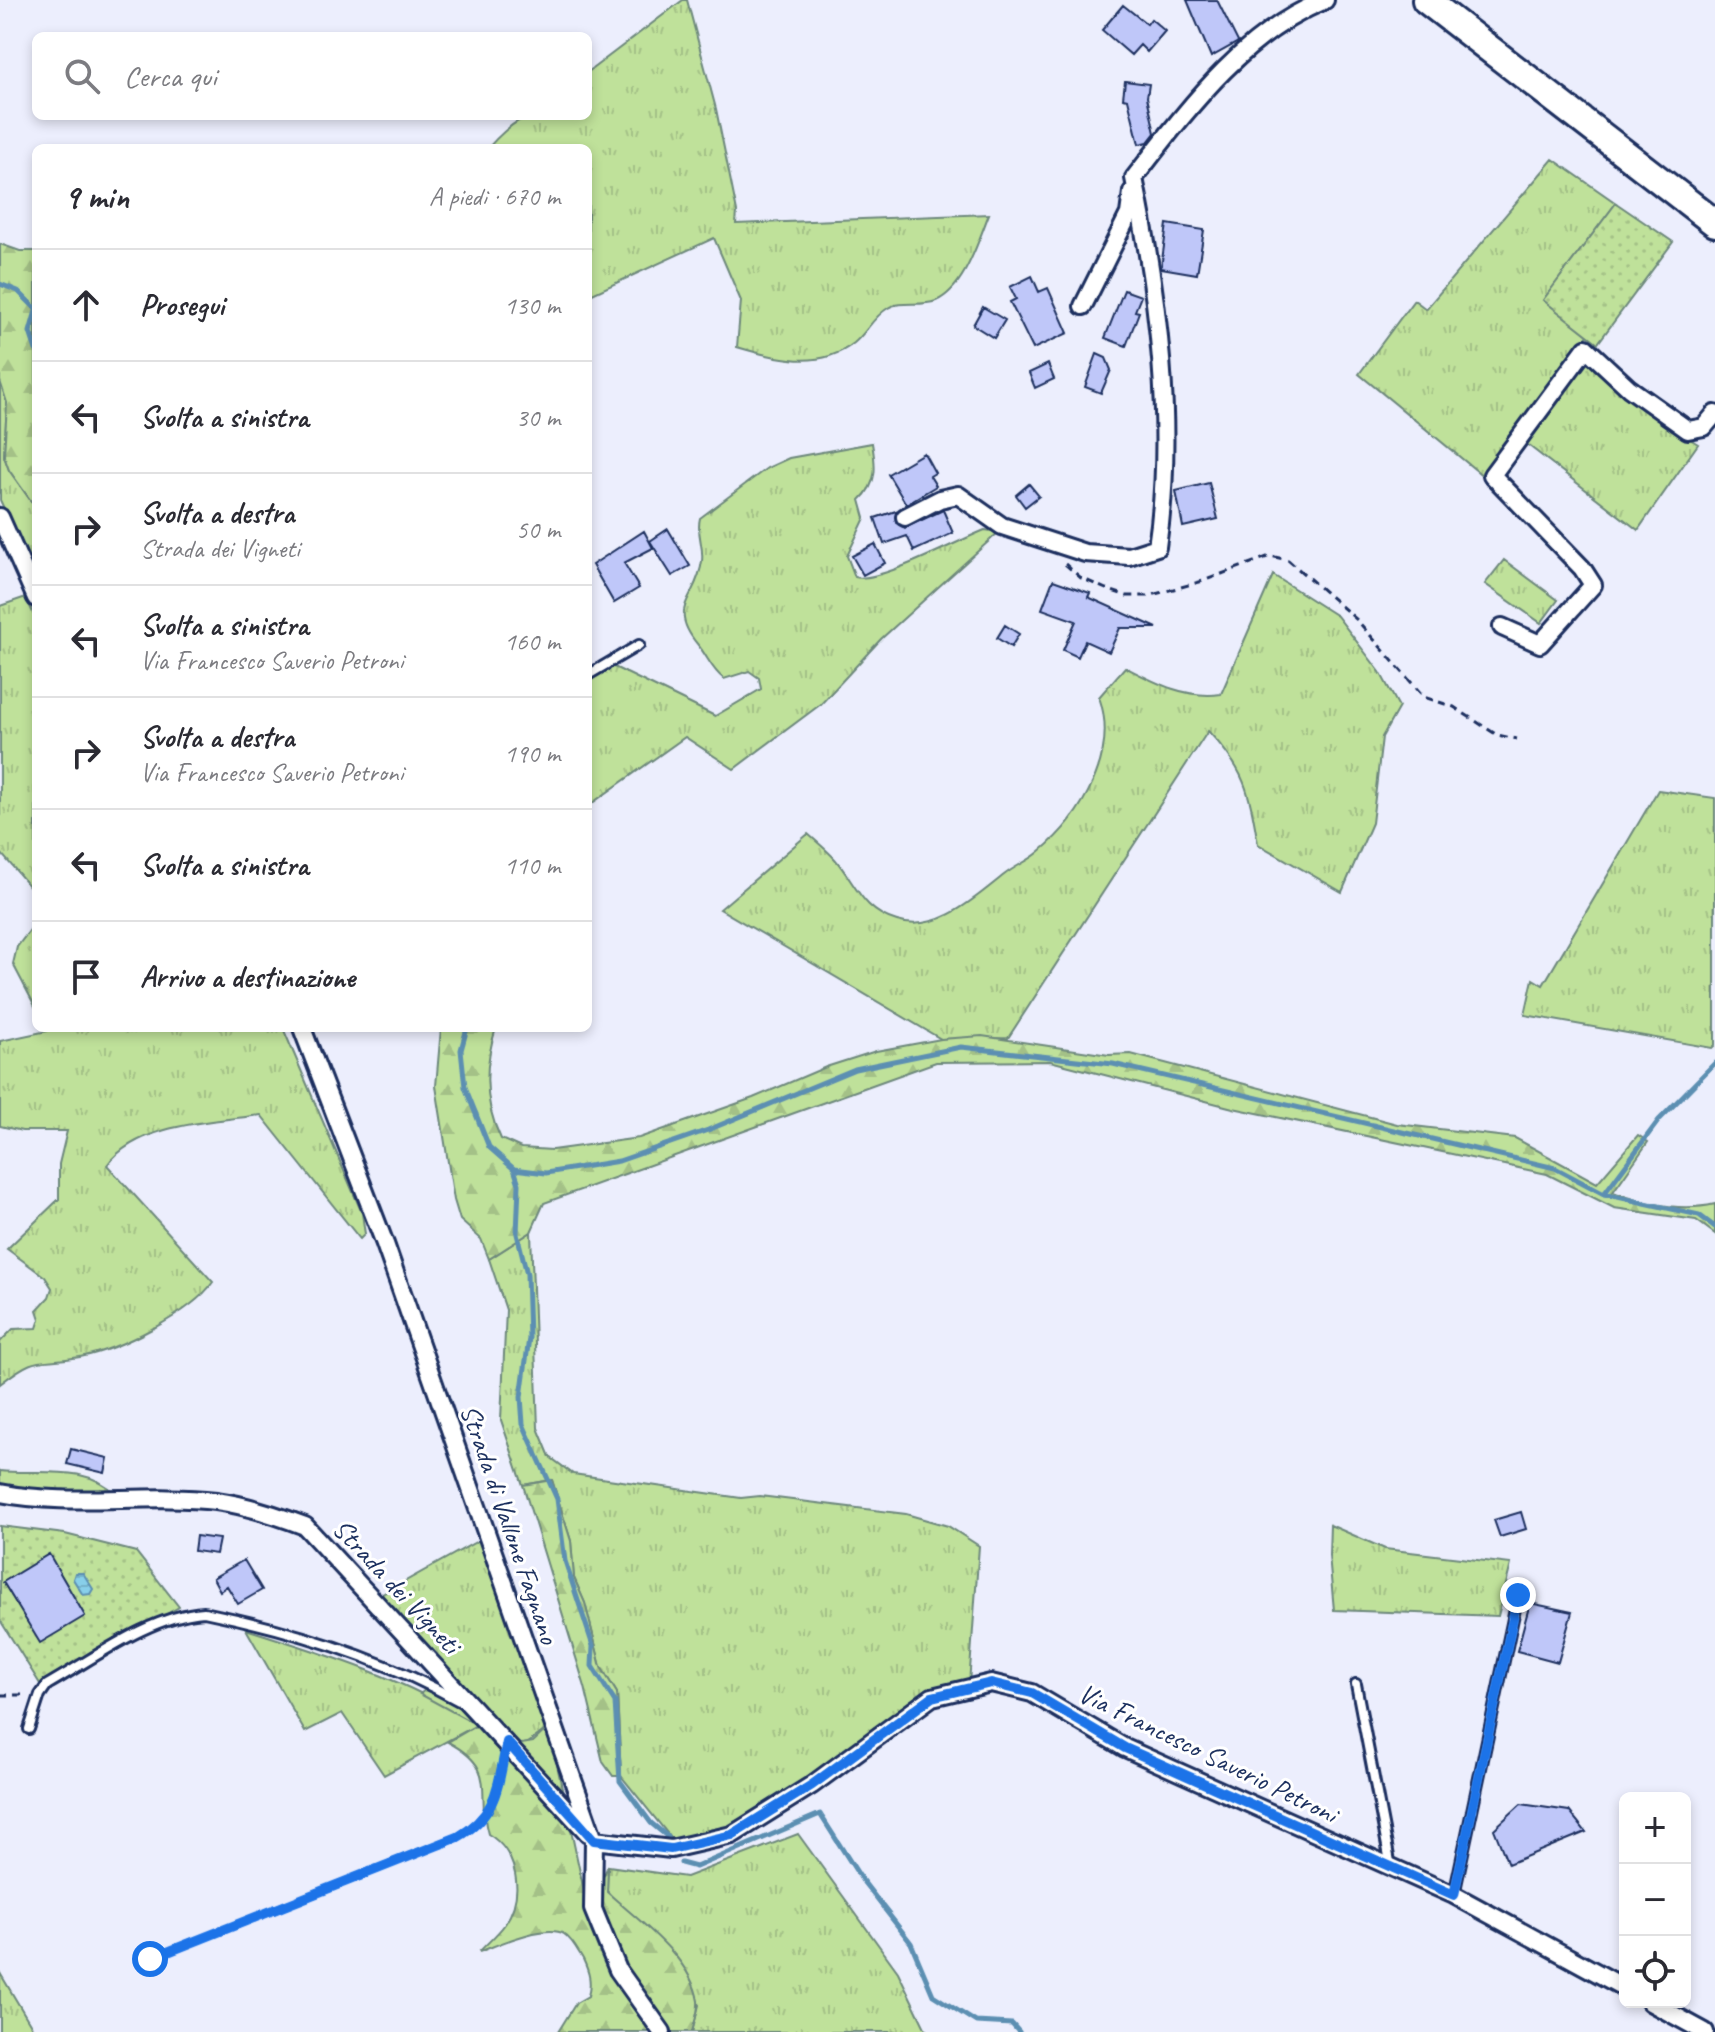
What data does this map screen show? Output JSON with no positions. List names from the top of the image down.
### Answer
{
  "streets": {
    "street": ["Strada di Vallone Fagnano", "Strada dei Vigneti", "Via Francesco Saverio Petroni"]
  },
  "crossings": [
    ["Strada di Vallone Fagnano", "Strada dei Vigneti"],
    ["Strada di Vallone Fagnano", "Via Francesco Saverio Petroni"],
    ["Strada dei Vigneti", "Via Francesco Saverio Petroni"]
  ],
  "page": {
    "search": "Cerca qui",
    "heading": ["9 min", "A piedi · 670 m"],
    "list": [
      ["Prosegui", "130 m"],
      ["Svolta a sinistra", "30 m"],
      ["Svolta a destra", "Strada dei Vigneti", "50 m"],
      ["Svolta a sinistra", "Via Francesco Saverio Petroni", "160 m"],
      ["Svolta a destra", "Via Francesco Saverio Petroni", "190 m"],
      ["Svolta a sinistra", "110 m"],
      "Arrivo a destinazione"
    ],
    "map_buttons": ["+", "−"]
  }
}
